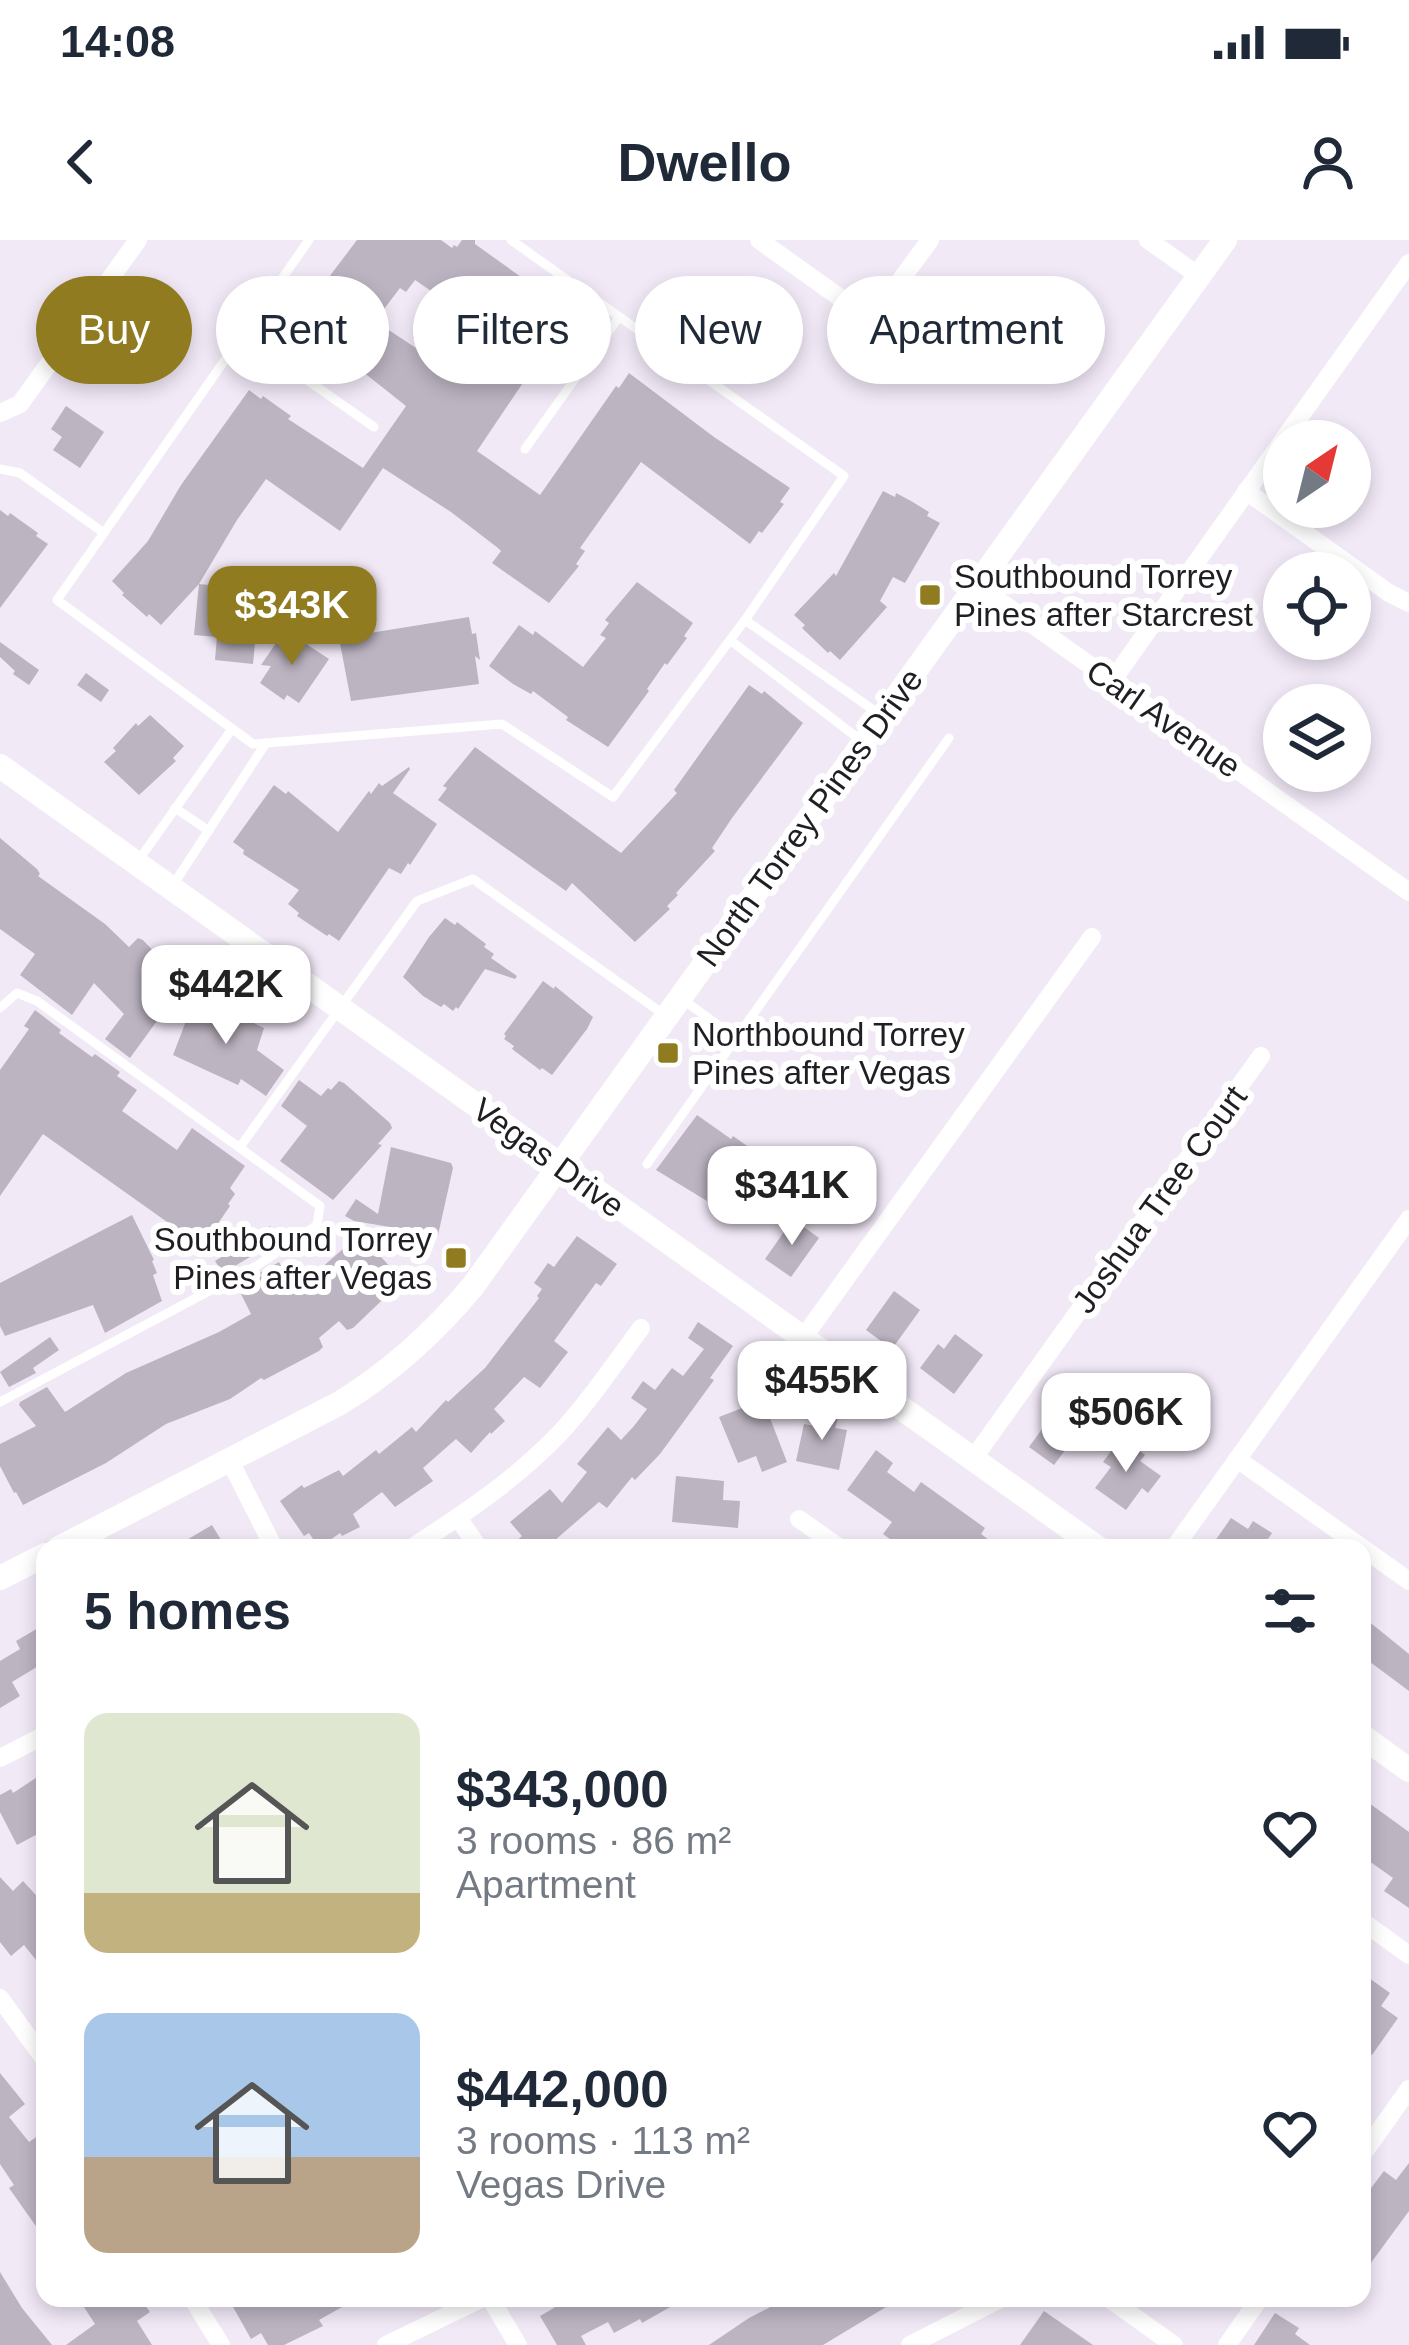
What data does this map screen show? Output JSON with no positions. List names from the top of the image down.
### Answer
{
  "streets": {
    "main road": ["North Torrey Pines Drive", "Vegas Drive"],
    "street": ["Carl Avenue", "Joshua Tree Court"]
  },
  "crossings": [
    ["Carl Avenue", "North Torrey Pines Drive"],
    ["North Torrey Pines Drive", "Vegas Drive"],
    ["Vegas Drive", "Joshua Tree Court"]
  ],
  "places": {
    "transit": ["Southbound Torrey Pines after Starcrest", "Northbound Torrey Pines after Vegas", "Southbound Torrey Pines after Vegas"]
  },
  "north": "top right",
  "page": {
    "status": "14:08",
    "header": "Dwello",
    "chip": [
      "Buy",
      "Rent",
      "Filters",
      "New",
      "Apartment"
    ],
    "price": [
      "$343K",
      "$442K",
      "$341K",
      "$455K",
      "$506K"
    ],
    "heading": "5 homes",
    "list": [
      {
        "name": "$343,000",
        "note": "3 rooms · 86 m² · Apartment"
      },
      {
        "name": "$442,000",
        "note": "3 rooms · 113 m² · Vegas Drive"
      }
    ]
  }
}
